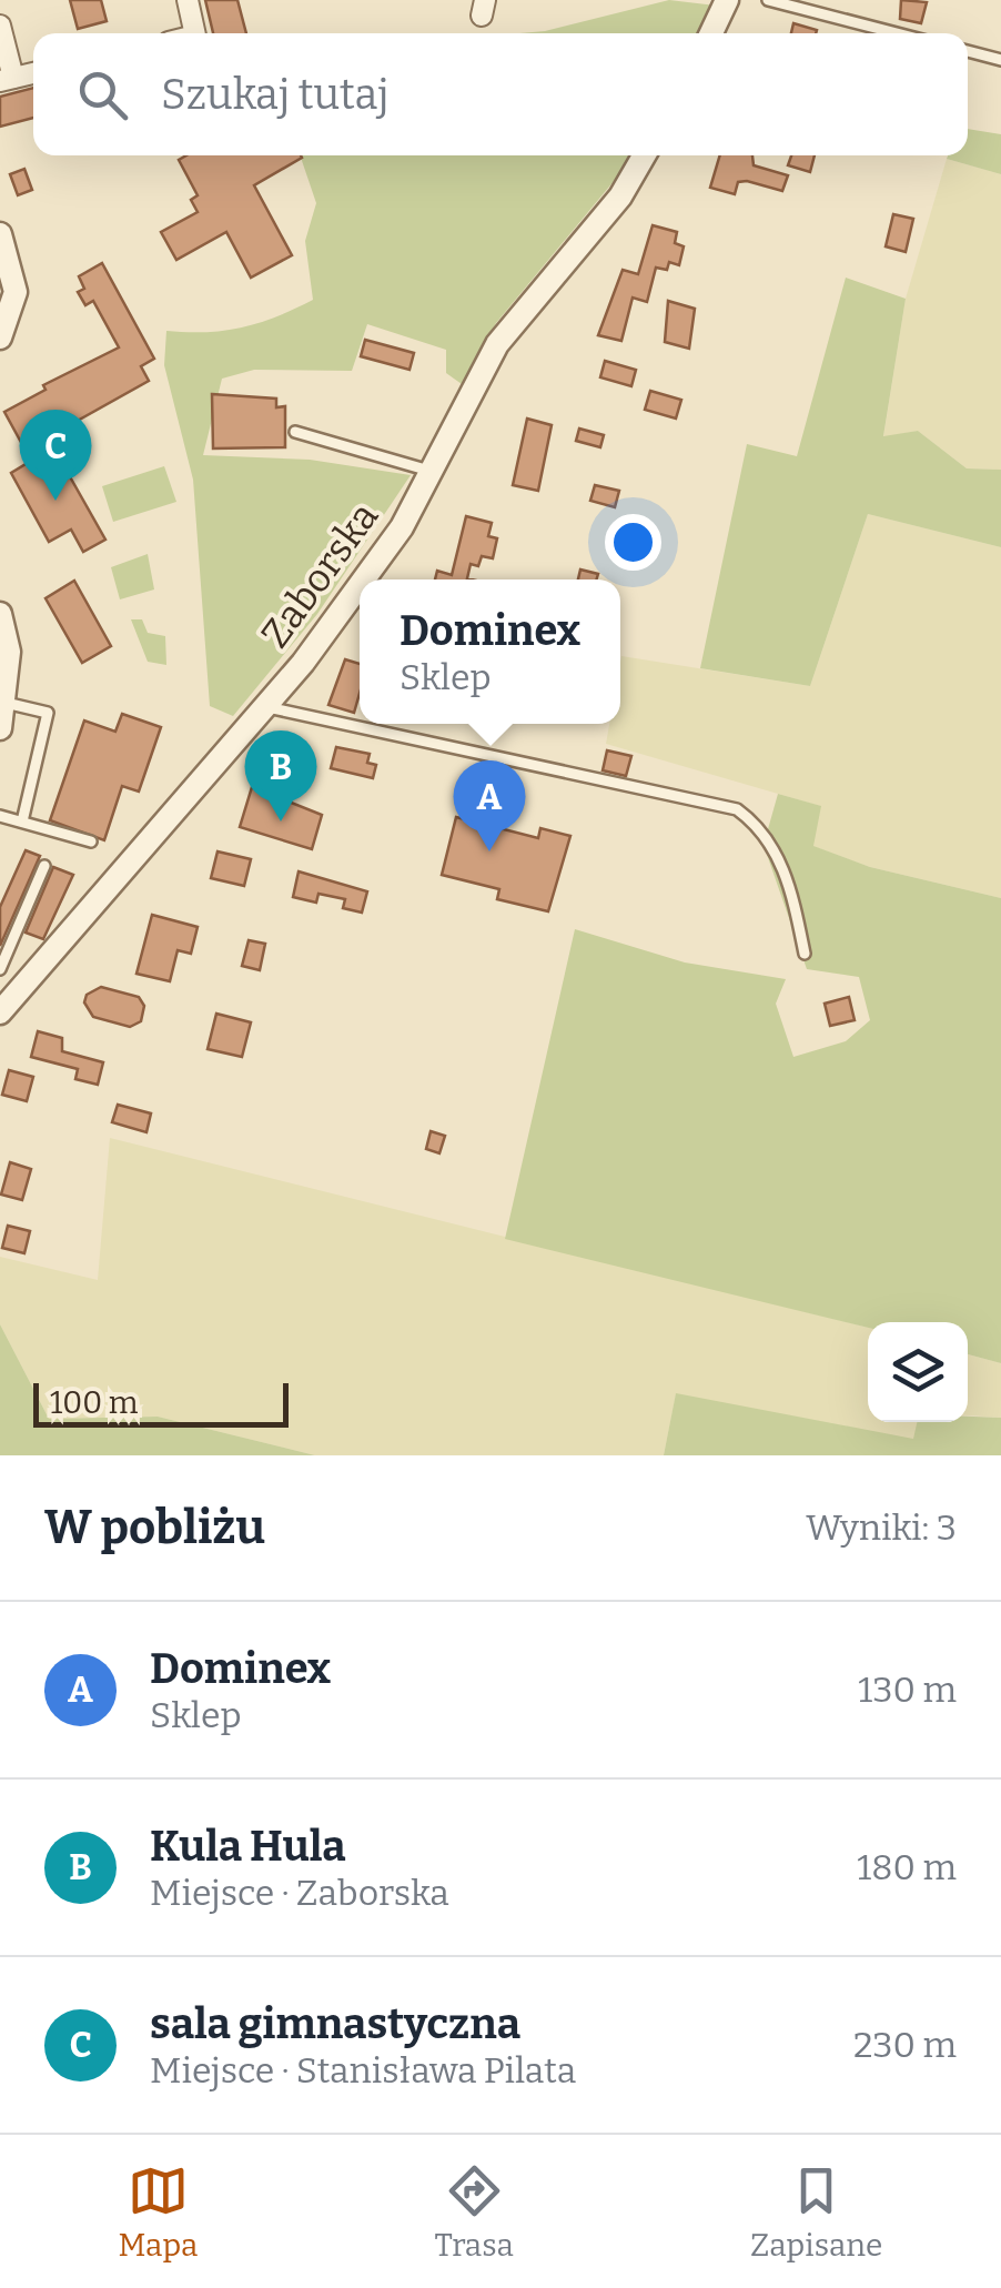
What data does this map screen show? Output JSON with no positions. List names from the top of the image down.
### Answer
{
  "streets": {
    "street": ["Zaborska"]
  },
  "scale_bar": "100 m",
  "page": {
    "search": "Szukaj tutaj",
    "pins": ["C", "B", "A"],
    "popup": ["Dominex", "Sklep"],
    "scale": "100 m",
    "heading": ["W pobliżu", "Wyniki: 3"],
    "list": [
      {
        "mark": "A",
        "name": "Dominex",
        "note": "Sklep",
        "value": "130 m"
      },
      {
        "mark": "B",
        "name": "Kula Hula",
        "note": "Miejsce · Zaborska",
        "value": "180 m"
      },
      {
        "mark": "C",
        "name": "sala gimnastyczna",
        "note": "Miejsce · Stanisława Pilata",
        "value": "230 m"
      }
    ],
    "nav": ["Mapa", "Trasa", "Zapisane"]
  }
}
